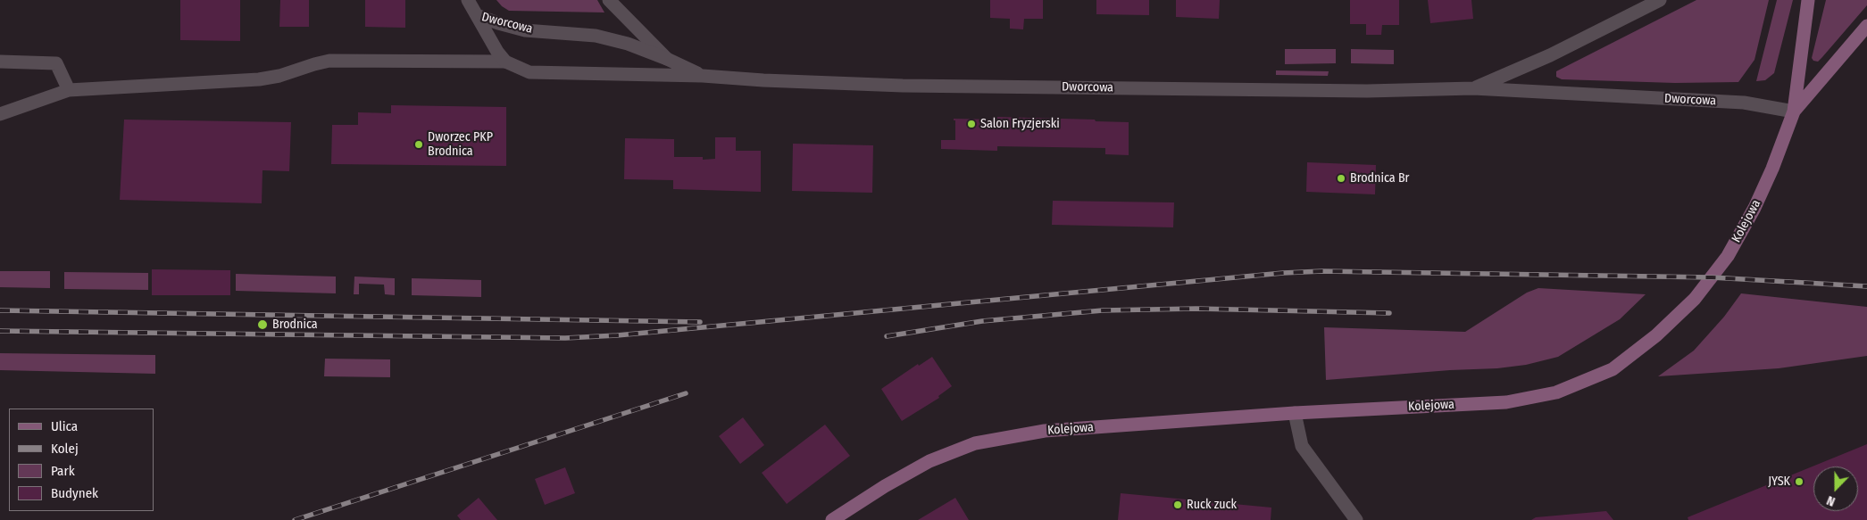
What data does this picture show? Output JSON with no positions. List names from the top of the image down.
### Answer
{
  "streets": {
    "street": ["Dworcowa", "Kolejowa"]
  },
  "crossings": [
    ["Dworcowa", "Kolejowa"]
  ],
  "places": [
    "Salon Fryzjerski",
    "Dworzec PKP Brodnica",
    "Brodnica Br",
    "Brodnica",
    "JYSK",
    "Ruck zuck"
  ],
  "legend": [
    "Ulica",
    "Kolej",
    "Park",
    "Budynek"
  ],
  "north": "bottom"
}
